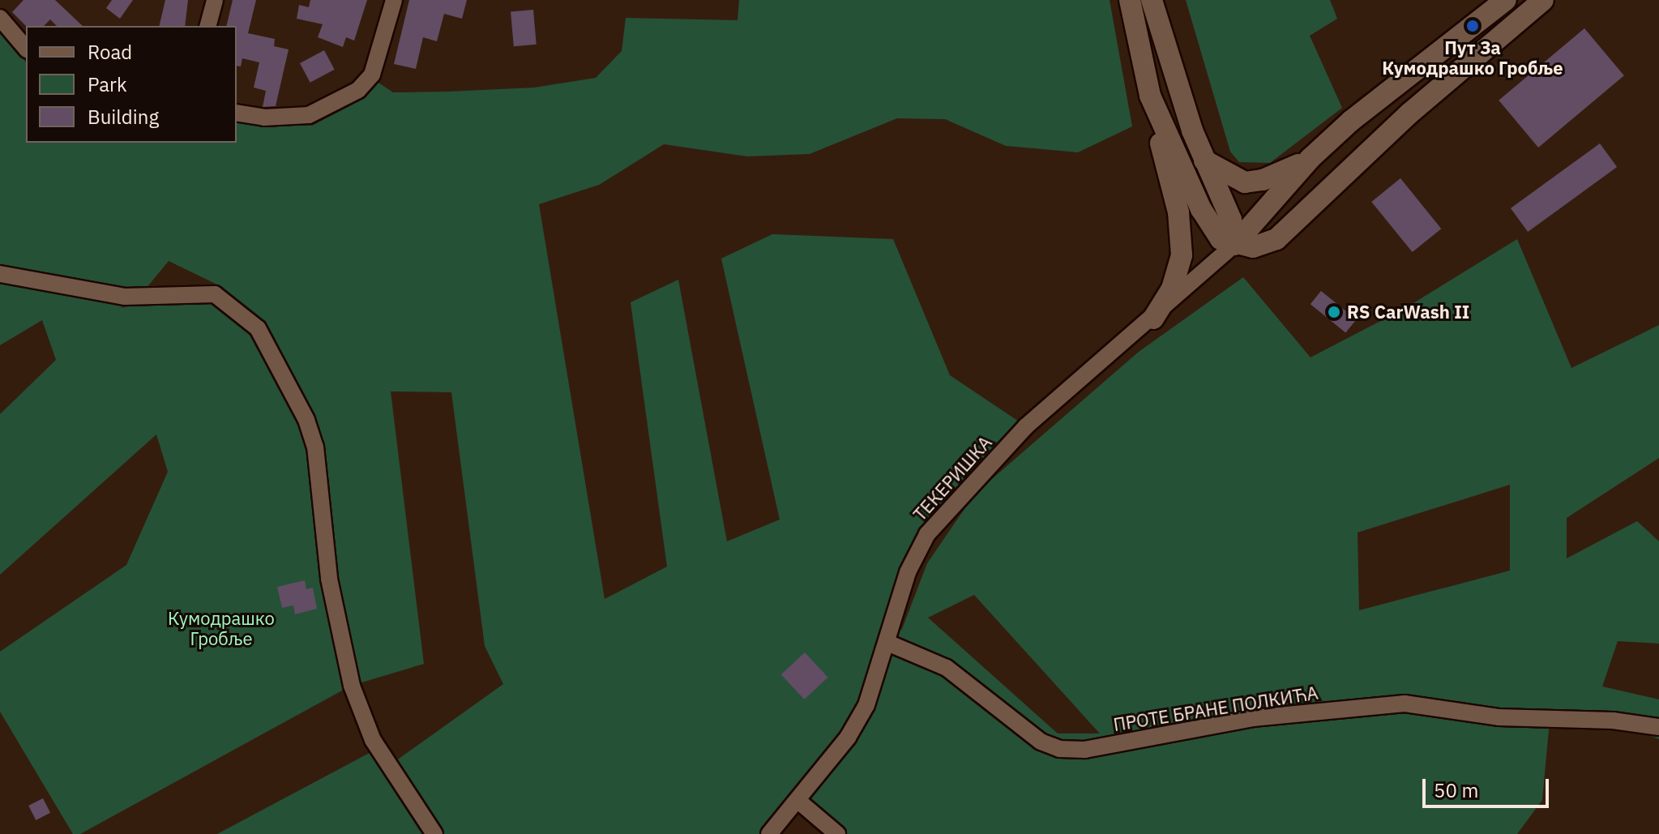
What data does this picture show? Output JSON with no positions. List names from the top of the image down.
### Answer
{
  "streets": {
    "street": ["ТЕКЕРИШКА", "ПРОТЕ БРАНЕ ПОЛКИЋА"]
  },
  "crossings": [
    ["ТЕКЕРИШКА", "ПРОТЕ БРАНЕ ПОЛКИЋА"]
  ],
  "parks": ["Кумодрашко Гробље"],
  "places": ["Пут За Кумодрашко Гробље", "RS CarWash II"],
  "legend": ["Road", "Park", "Building"],
  "scale_bar": "50 m"
}
